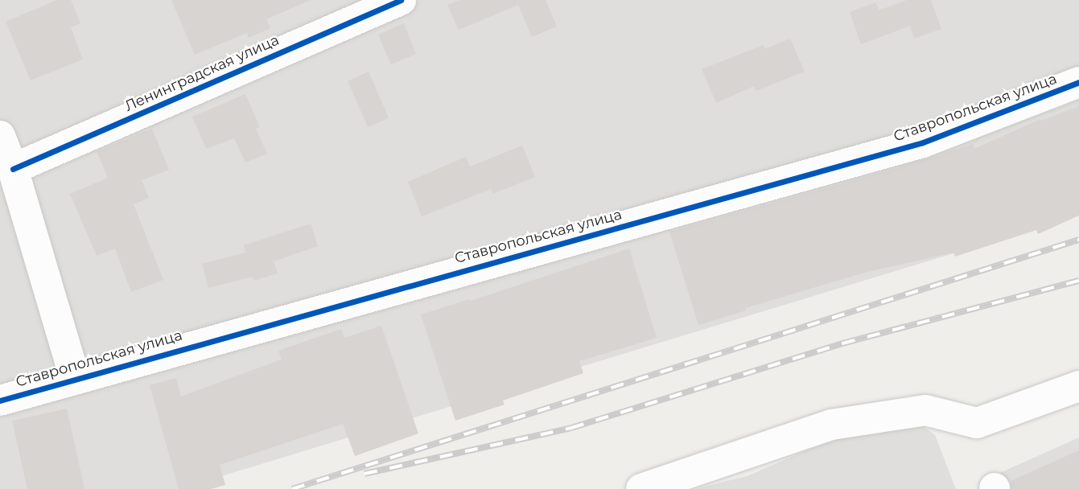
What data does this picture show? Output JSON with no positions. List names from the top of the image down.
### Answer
{
  "streets": {
    "street": ["Ленинградская улица", "Ставропольская улица"]
  }
}
